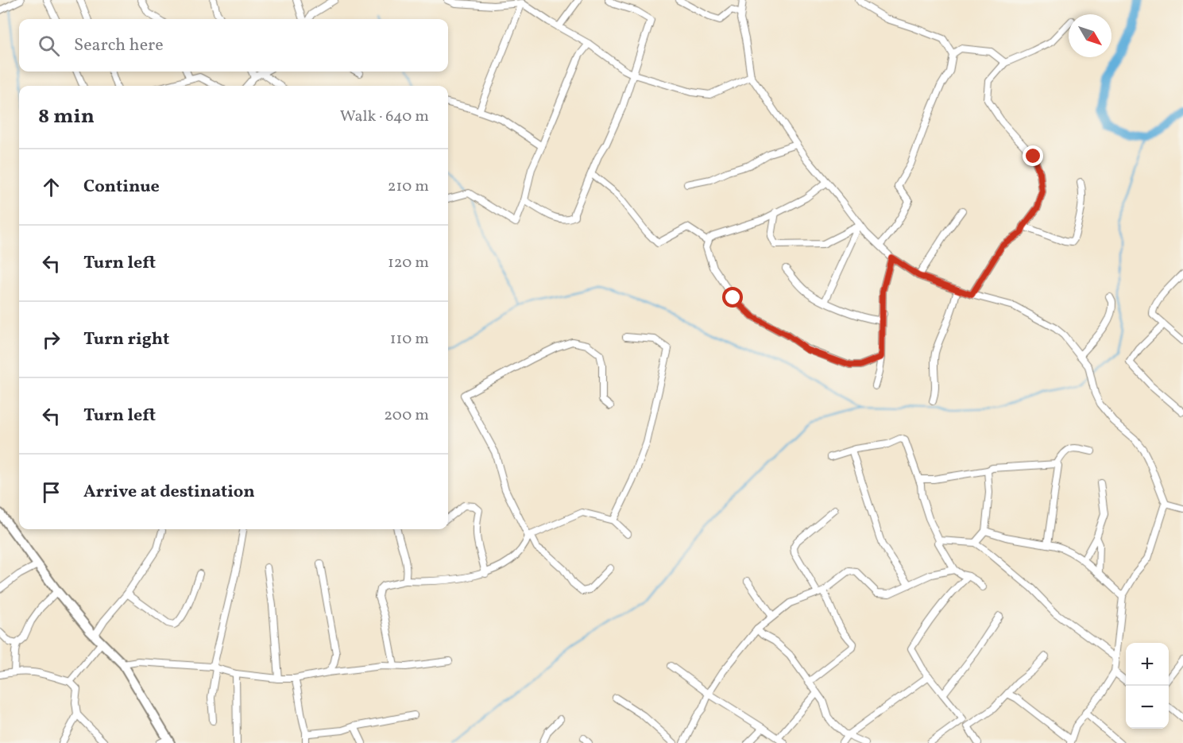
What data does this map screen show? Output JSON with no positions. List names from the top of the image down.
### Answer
{
  "north": "bottom right",
  "page": {
    "search": "Search here",
    "heading": ["8 min", "Walk · 640 m"],
    "list": [
      ["Continue", "210 m"],
      ["Turn left", "120 m"],
      ["Turn right", "110 m"],
      ["Turn left", "200 m"],
      "Arrive at destination"
    ],
    "map_buttons": ["+", "−"]
  }
}
